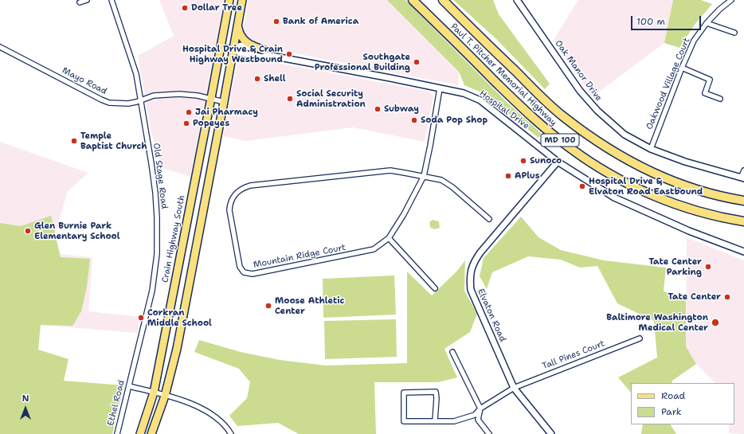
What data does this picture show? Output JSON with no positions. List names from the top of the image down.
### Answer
{
  "streets": {
    "highway": ["Paul T. Pitcher Memorial Highway", "MD 100"],
    "main road": ["Crain Highway South"],
    "street": [
      "Oak Manor Drive",
      "Mayo Road",
      "Oakwood Village Court",
      "Hospital Drive",
      "Old Stage Road",
      "Mountain Ridge Court",
      "Elvaton Road",
      "Tall Pines Court",
      "Ethel Road"
    ]
  },
  "crossings": [
    ["Oak Manor Drive", "Oakwood Village Court"],
    ["Mayo Road", "Old Stage Road"],
    ["Mayo Road", "Crain Highway South"],
    ["Hospital Drive", "Crain Highway South"],
    ["Hospital Drive", "Elvaton Road"],
    ["Old Stage Road", "Ethel Road"],
    ["Elvaton Road", "Tall Pines Court"]
  ],
  "places": [
    "Dollar Tree",
    "Bank of America",
    "Hospital Drive & Crain Highway Westbound",
    "Southgate Professional Building",
    "Shell",
    "Social Security Administration",
    "Subway",
    "Jai Pharmacy",
    "Soda Pop Shop",
    "Popeyes",
    "Temple Baptist Church",
    "Sunoco",
    "APlus",
    "Hospital Drive & Elvaton Road Eastbound",
    "Glen Burnie Park Elementary School",
    "Tate Center Parking",
    "Tate Center",
    "Moose Athletic Center",
    "Corkran Middle School",
    "Baltimore Washington Medical Center"
  ],
  "legend": ["Road", "Park"],
  "scale_bar": "100 m",
  "north": "top"
}
